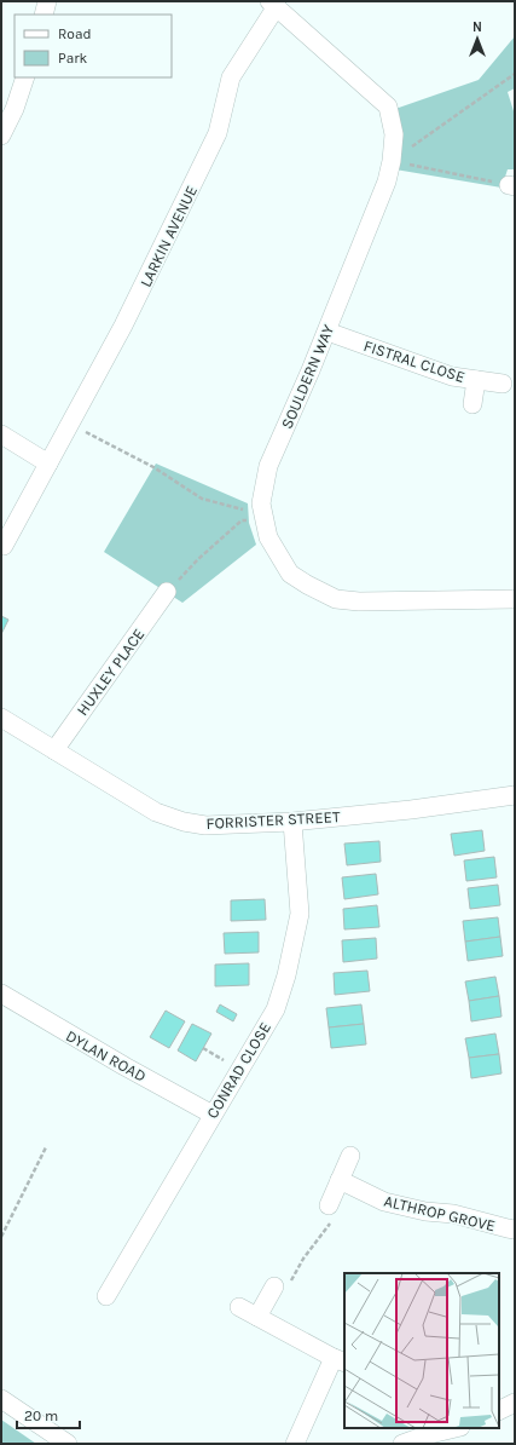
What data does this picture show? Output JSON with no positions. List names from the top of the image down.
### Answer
{
  "streets": {
    "street": [
      "LARKIN AVENUE",
      "FISTRAL CLOSE",
      "SOULDERN WAY",
      "HUXLEY PLACE",
      "FORRISTER STREET",
      "DYLAN ROAD",
      "CONRAD CLOSE",
      "ALTHROP GROVE"
    ]
  },
  "crossings": [
    ["LARKIN AVENUE", "SOULDERN WAY"],
    ["FISTRAL CLOSE", "SOULDERN WAY"],
    ["HUXLEY PLACE", "FORRISTER STREET"],
    ["FORRISTER STREET", "CONRAD CLOSE"],
    ["DYLAN ROAD", "CONRAD CLOSE"]
  ],
  "legend": ["Road", "Park"],
  "scale_bar": "20 m",
  "north": "top"
}
